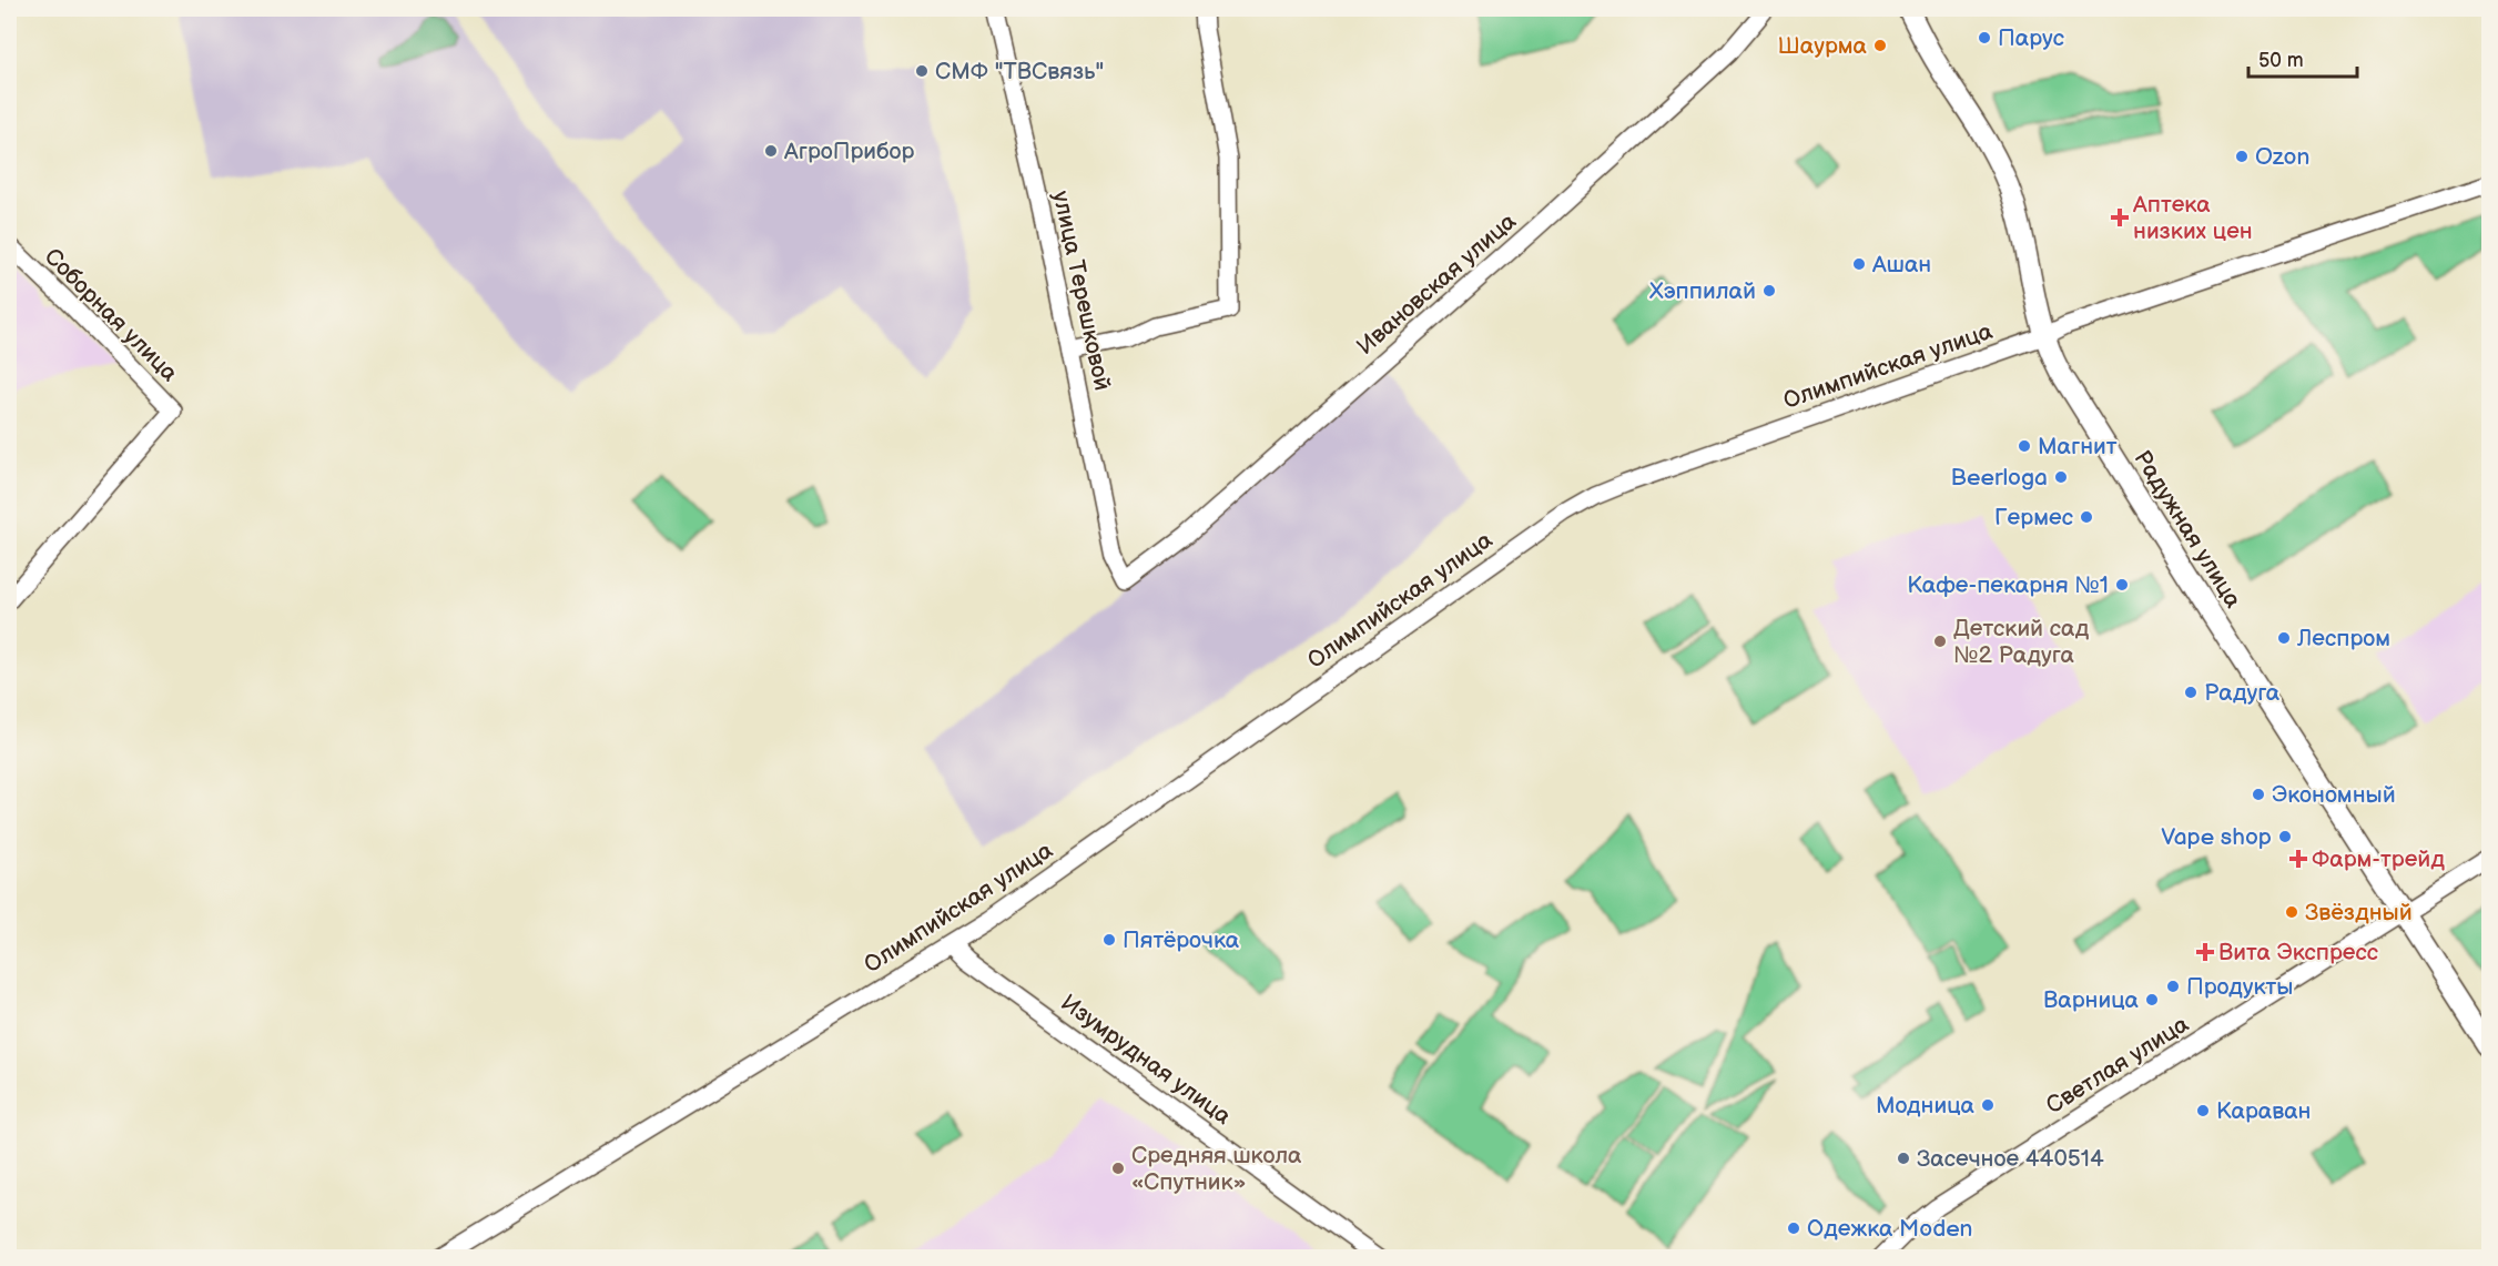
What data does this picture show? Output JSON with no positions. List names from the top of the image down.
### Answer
{
  "streets": {
    "main road": ["Радужная улица"],
    "street": [
      "Ивановская улица",
      "улица Терешковой",
      "Соборная улица",
      "Олимпийская улица",
      "Изумрудная улица",
      "Светлая улица"
    ]
  },
  "crossings": [
    ["Ивановская улица", "улица Терешковой"],
    ["Олимпийская улица", "Радужная улица"],
    ["Олимпийская улица", "Изумрудная улица"],
    ["Радужная улица", "Светлая улица"]
  ],
  "places": {
    "other": [
      "Парус",
      "Шаурма",
      "СМФ \"ТВСвязь\"",
      "АгроПрибор",
      "Ozon",
      "Ашан",
      "Хэппилай",
      "Магнит",
      "Beerloga",
      "Гермес",
      "Кафе-пекарня №1",
      "Леспром",
      "Детский сад №2 Радуга",
      "Радуга",
      "Экономный",
      "Vape shop",
      "Звёздный",
      "Пятёрочка",
      "Продукты",
      "Варница",
      "Модница",
      "Караван",
      "Засечное 440514",
      "Средняя школа «Спутник»",
      "Одежка Moden"
    ],
    "health": ["Аптека низких цен", "Фарм-трейд", "Вита Экспресс"]
  },
  "scale_bar": "50 m"
}
